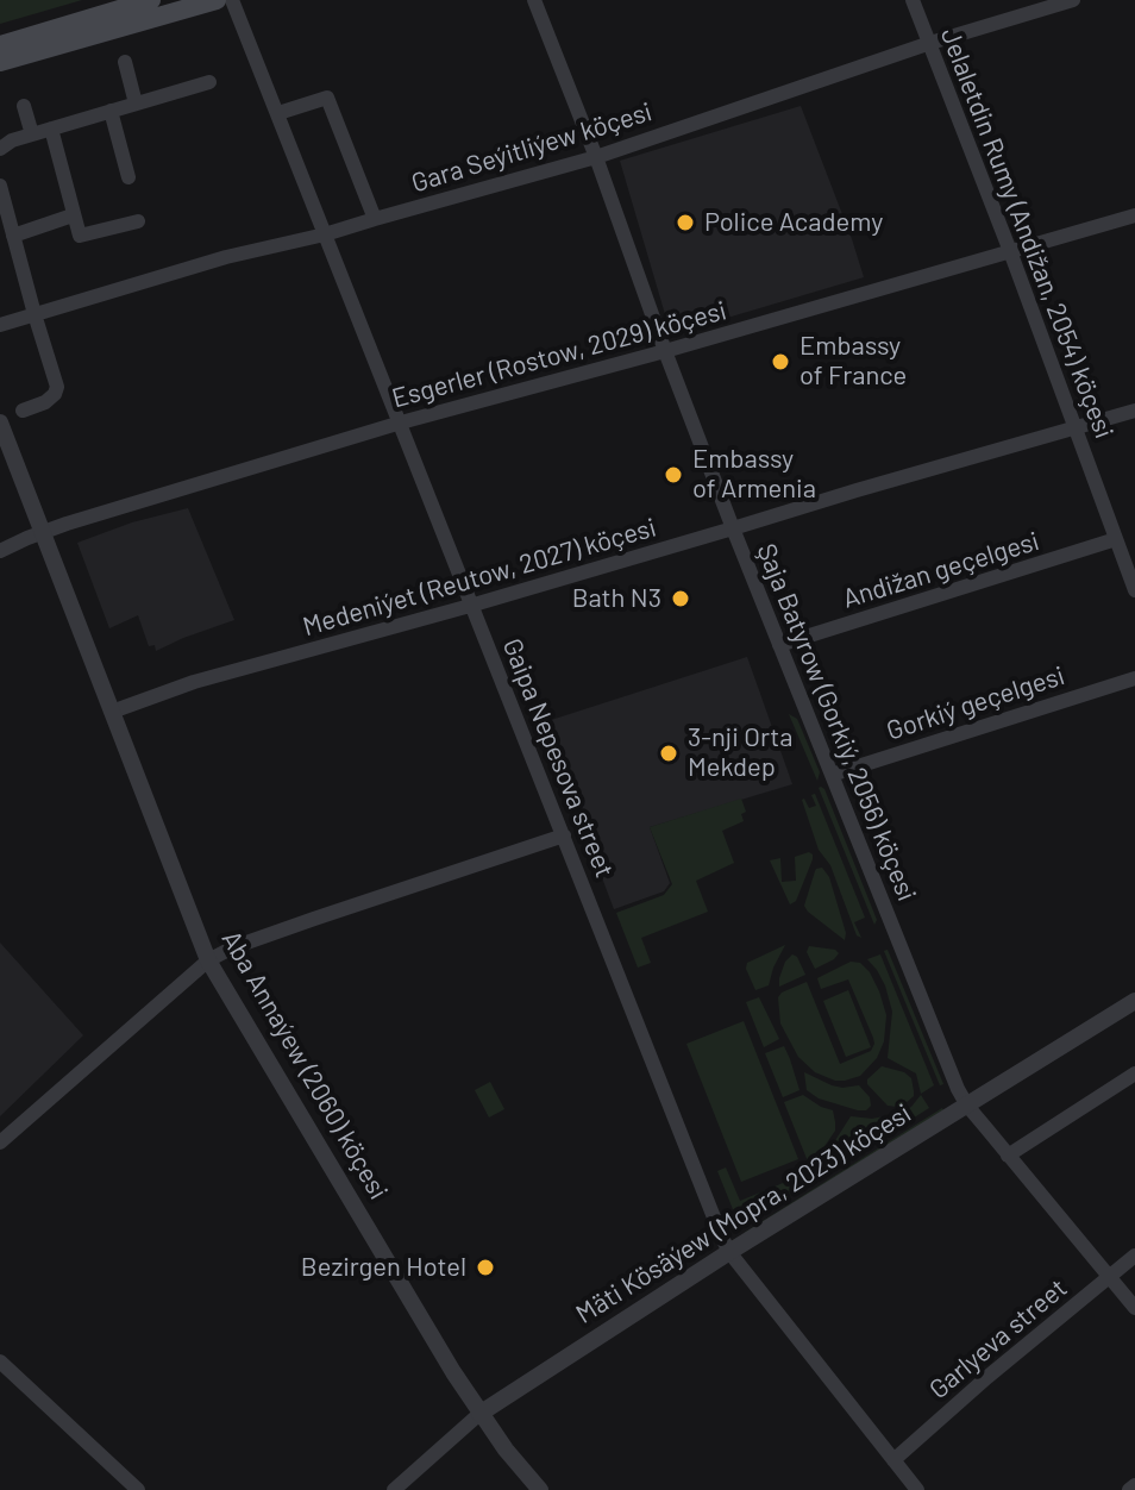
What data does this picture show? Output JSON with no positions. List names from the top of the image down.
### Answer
{
  "streets": {
    "street": [
      "Gara Seýitliýew köçesi",
      "Jelaletdin Rumy (Andižan, 2054) köçesi",
      "Esgerler (Rostow, 2029) köçesi",
      "Andižan geçelgesi",
      "Medeniýet (Reutow, 2027) köçesi",
      "Gorkiý geçelgesi",
      "Şaja Batyrow (Gorkiý, 2056) köçesi",
      "Gaipa Nepesova street",
      "Aba Annaýew (2060) köçesi",
      "Mäti Kösäýew (Mopra, 2023) köçesi",
      "Garlyeva street"
    ]
  },
  "crossings": [
    ["Gara Seýitliýew köçesi", "Jelaletdin Rumy (Andižan, 2054) köçesi"],
    ["Gara Seýitliýew köçesi", "Şaja Batyrow (Gorkiý, 2056) köçesi"],
    ["Gara Seýitliýew köçesi", "Gaipa Nepesova street"],
    ["Jelaletdin Rumy (Andižan, 2054) köçesi", "Esgerler (Rostow, 2029) köçesi"],
    ["Jelaletdin Rumy (Andižan, 2054) köçesi", "Andižan geçelgesi"],
    ["Jelaletdin Rumy (Andižan, 2054) köçesi", "Medeniýet (Reutow, 2027) köçesi"],
    ["Esgerler (Rostow, 2029) köçesi", "Şaja Batyrow (Gorkiý, 2056) köçesi"],
    ["Esgerler (Rostow, 2029) köçesi", "Gaipa Nepesova street"],
    ["Esgerler (Rostow, 2029) köçesi", "Aba Annaýew (2060) köçesi"],
    ["Andižan geçelgesi", "Şaja Batyrow (Gorkiý, 2056) köçesi"],
    ["Medeniýet (Reutow, 2027) köçesi", "Şaja Batyrow (Gorkiý, 2056) köçesi"],
    ["Medeniýet (Reutow, 2027) köçesi", "Gaipa Nepesova street"],
    ["Medeniýet (Reutow, 2027) köçesi", "Aba Annaýew (2060) köçesi"],
    ["Gorkiý geçelgesi", "Şaja Batyrow (Gorkiý, 2056) köçesi"],
    ["Şaja Batyrow (Gorkiý, 2056) köçesi", "Mäti Kösäýew (Mopra, 2023) köçesi"],
    ["Şaja Batyrow (Gorkiý, 2056) köçesi", "Garlyeva street"],
    ["Gaipa Nepesova street", "Mäti Kösäýew (Mopra, 2023) köçesi"],
    ["Gaipa Nepesova street", "Garlyeva street"],
    ["Aba Annaýew (2060) köçesi", "Mäti Kösäýew (Mopra, 2023) köçesi"]
  ],
  "places": [
    "Police Academy",
    "Embassy of France",
    "Embassy of Armenia",
    "Bath N3",
    "3-nji Orta Mekdep",
    "Bezirgen Hotel"
  ]
}
